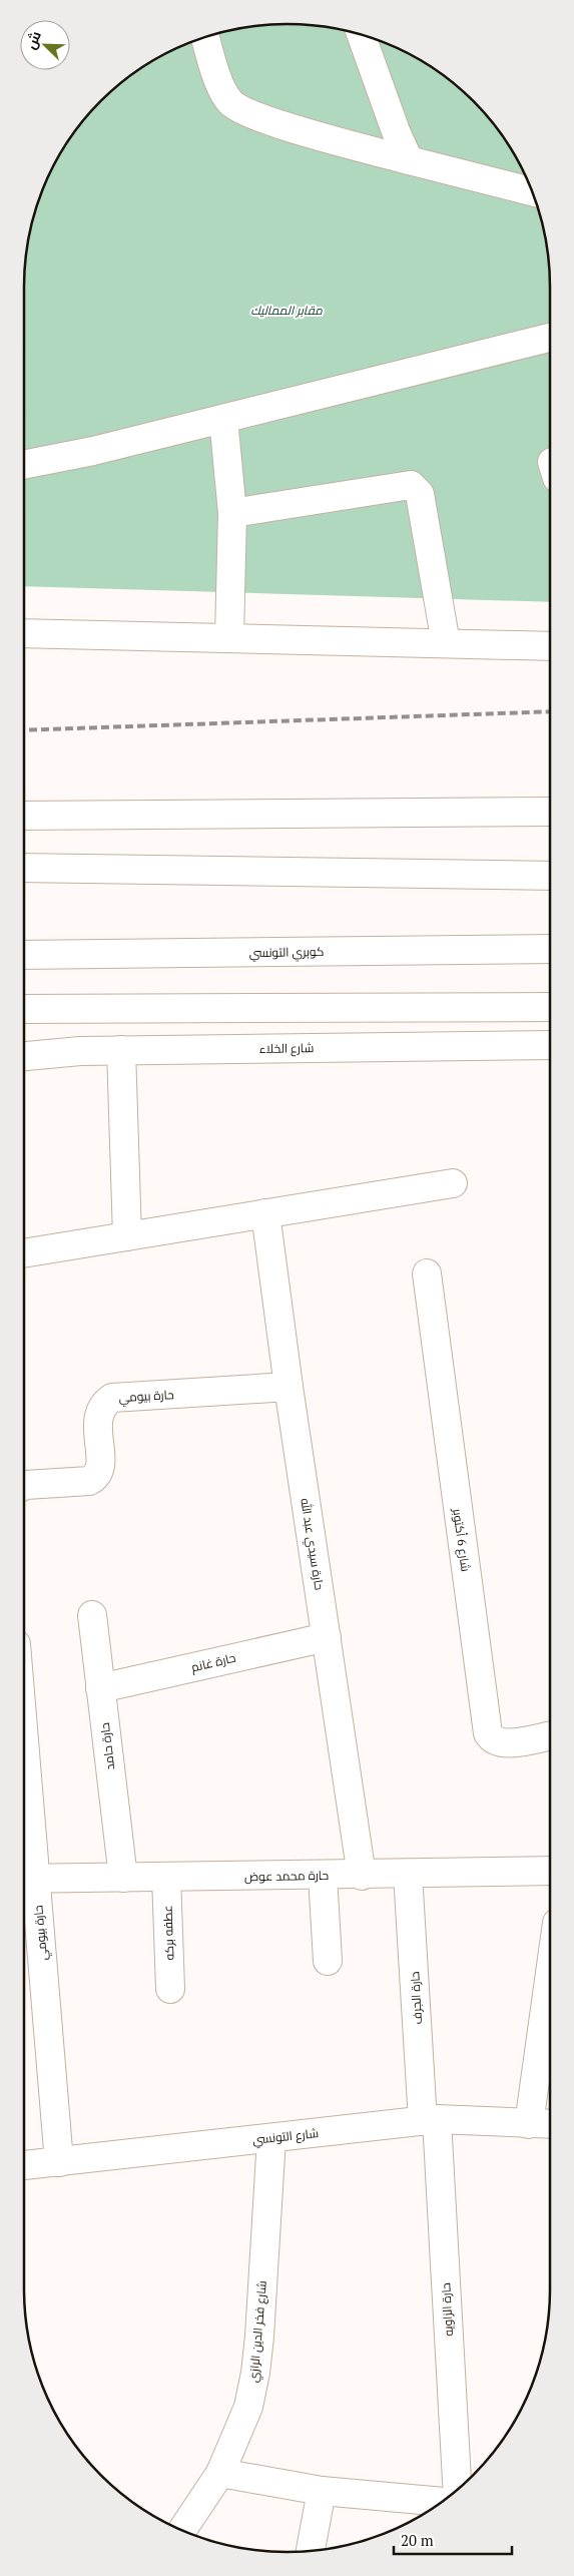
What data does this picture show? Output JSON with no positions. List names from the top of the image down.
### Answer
{
  "streets": {
    "main road": [
      "كوبري التونسي",
      "شارع الخلاء",
      "حارة بيومي",
      "شارع 6 أكتوبر",
      "حارة سيدي عبد الله",
      "حارة غانم",
      "حارة حامد",
      "حارة محمد عوض",
      "عطفه بركه",
      "حارة الجرف",
      "شارع التونسي",
      "حارة الزاويه",
      "شارع فخر الدين الرازي"
    ]
  },
  "crossings": [
    ["حارة بيومي", "حارة سيدي عبد الله"],
    ["حارة بيومي", "حارة محمد عوض"],
    ["حارة بيومي", "شارع التونسي"],
    ["حارة سيدي عبد الله", "حارة غانم"],
    ["حارة سيدي عبد الله", "حارة محمد عوض"],
    ["حارة غانم", "حارة حامد"],
    ["حارة حامد", "حارة محمد عوض"],
    ["حارة محمد عوض", "عطفه بركه"],
    ["حارة محمد عوض", "حارة الجرف"],
    ["حارة الجرف", "شارع التونسي"],
    ["حارة الجرف", "حارة الزاويه"],
    ["شارع التونسي", "حارة الزاويه"],
    ["شارع التونسي", "شارع فخر الدين الرازي"]
  ],
  "parks": ["مقابر المماليك"],
  "scale_bar": "20 m",
  "north": "top left"
}
